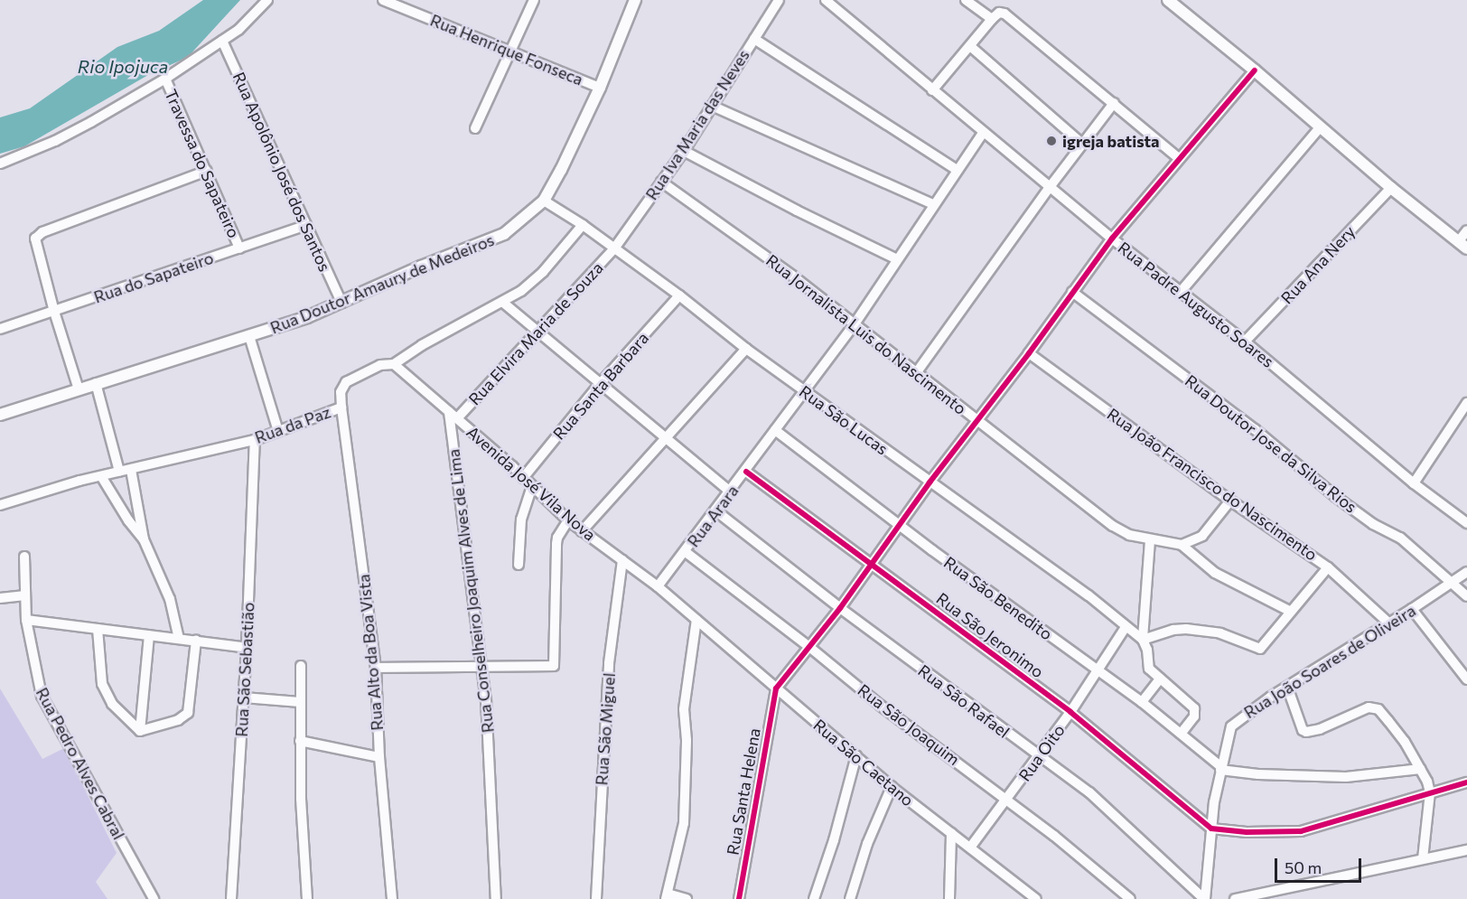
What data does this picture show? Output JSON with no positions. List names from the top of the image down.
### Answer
{
  "streets": {
    "street": [
      "Rua Henrique Fonseca",
      "Rua Iva Maria das Neves",
      "Travessa do Sapateiro",
      "Rua Apolônio José dos Santos",
      "Rua Ana Nery",
      "Rua do Sapateiro",
      "Rua Doutor Amaury de Medeiros",
      "Rua Padre Augusto Soares",
      "Rua Elvira Maria de Souza",
      "Rua Jornalista Luis do Nascimento",
      "Rua Santa Barbara",
      "Rua São Lucas",
      "Rua da Paz",
      "Rua Doutor Jose da Silva Rios",
      "Avenida José Vila Nova",
      "Rua João Francisco do Nascimento",
      "Rua Arara",
      "Rua Conselheiro Joaquim Alves de Lima",
      "Rua São Benedito",
      "Rua São Jeronimo",
      "Rua Alto da Boa Vista",
      "Rua João Soares de Oliveira",
      "Rua São Sebastião",
      "Rua São Rafael",
      "Rua São Joaquim",
      "Rua São Miguel",
      "Rua Oito",
      "Rua São Caetano",
      "Rua Pedro Alves Cabral",
      "Rua Santa Helena"
    ]
  },
  "crossings": [
    ["Rua Henrique Fonseca", "Rua Doutor Amaury de Medeiros"],
    ["Rua Iva Maria das Neves", "Rua Elvira Maria de Souza"],
    ["Rua Iva Maria das Neves", "Rua Jornalista Luis do Nascimento"],
    ["Rua Iva Maria das Neves", "Rua São Lucas"],
    ["Travessa do Sapateiro", "Rua do Sapateiro"],
    ["Rua Apolônio José dos Santos", "Rua do Sapateiro"],
    ["Rua Apolônio José dos Santos", "Rua Doutor Amaury de Medeiros"],
    ["Rua Ana Nery", "Rua Padre Augusto Soares"],
    ["Rua Doutor Amaury de Medeiros", "Rua São Lucas"],
    ["Rua Padre Augusto Soares", "Rua Arara"],
    ["Rua Elvira Maria de Souza", "Rua São Lucas"],
    ["Rua Elvira Maria de Souza", "Avenida José Vila Nova"],
    ["Rua Elvira Maria de Souza", "Rua Conselheiro Joaquim Alves de Lima"],
    ["Rua Jornalista Luis do Nascimento", "Rua Arara"],
    ["Rua Santa Barbara", "Rua São Lucas"],
    ["Rua Santa Barbara", "Avenida José Vila Nova"],
    ["Rua São Lucas", "Rua da Paz"],
    ["Rua São Lucas", "Rua Arara"],
    ["Rua São Lucas", "Rua Oito"],
    ["Rua da Paz", "Avenida José Vila Nova"],
    ["Rua da Paz", "Rua Alto da Boa Vista"],
    ["Rua da Paz", "Rua São Sebastião"],
    ["Rua Doutor Jose da Silva Rios", "Rua João Soares de Oliveira"],
    ["Avenida José Vila Nova", "Rua Arara"],
    ["Avenida José Vila Nova", "Rua Conselheiro Joaquim Alves de Lima"],
    ["Avenida José Vila Nova", "Rua São Miguel"],
    ["Avenida José Vila Nova", "Rua São Caetano"],
    ["Rua João Francisco do Nascimento", "Rua João Soares de Oliveira"],
    ["Rua Arara", "Rua São Benedito"],
    ["Rua Arara", "Rua São Jeronimo"],
    ["Rua Arara", "Rua São Rafael"],
    ["Rua Arara", "Rua São Joaquim"],
    ["Rua São Benedito", "Rua João Soares de Oliveira"],
    ["Rua São Benedito", "Rua Oito"],
    ["Rua São Jeronimo", "Rua João Soares de Oliveira"],
    ["Rua São Jeronimo", "Rua Oito"],
    ["Rua João Soares de Oliveira", "Rua São Rafael"],
    ["Rua São Rafael", "Rua Oito"],
    ["Rua São Joaquim", "Rua Oito"],
    ["Rua Oito", "Rua São Caetano"],
    ["Rua São Caetano", "Rua Santa Helena"]
  ],
  "water": ["Rio Ipojuca"],
  "places": ["igreja batista"],
  "scale_bar": "50 m"
}
